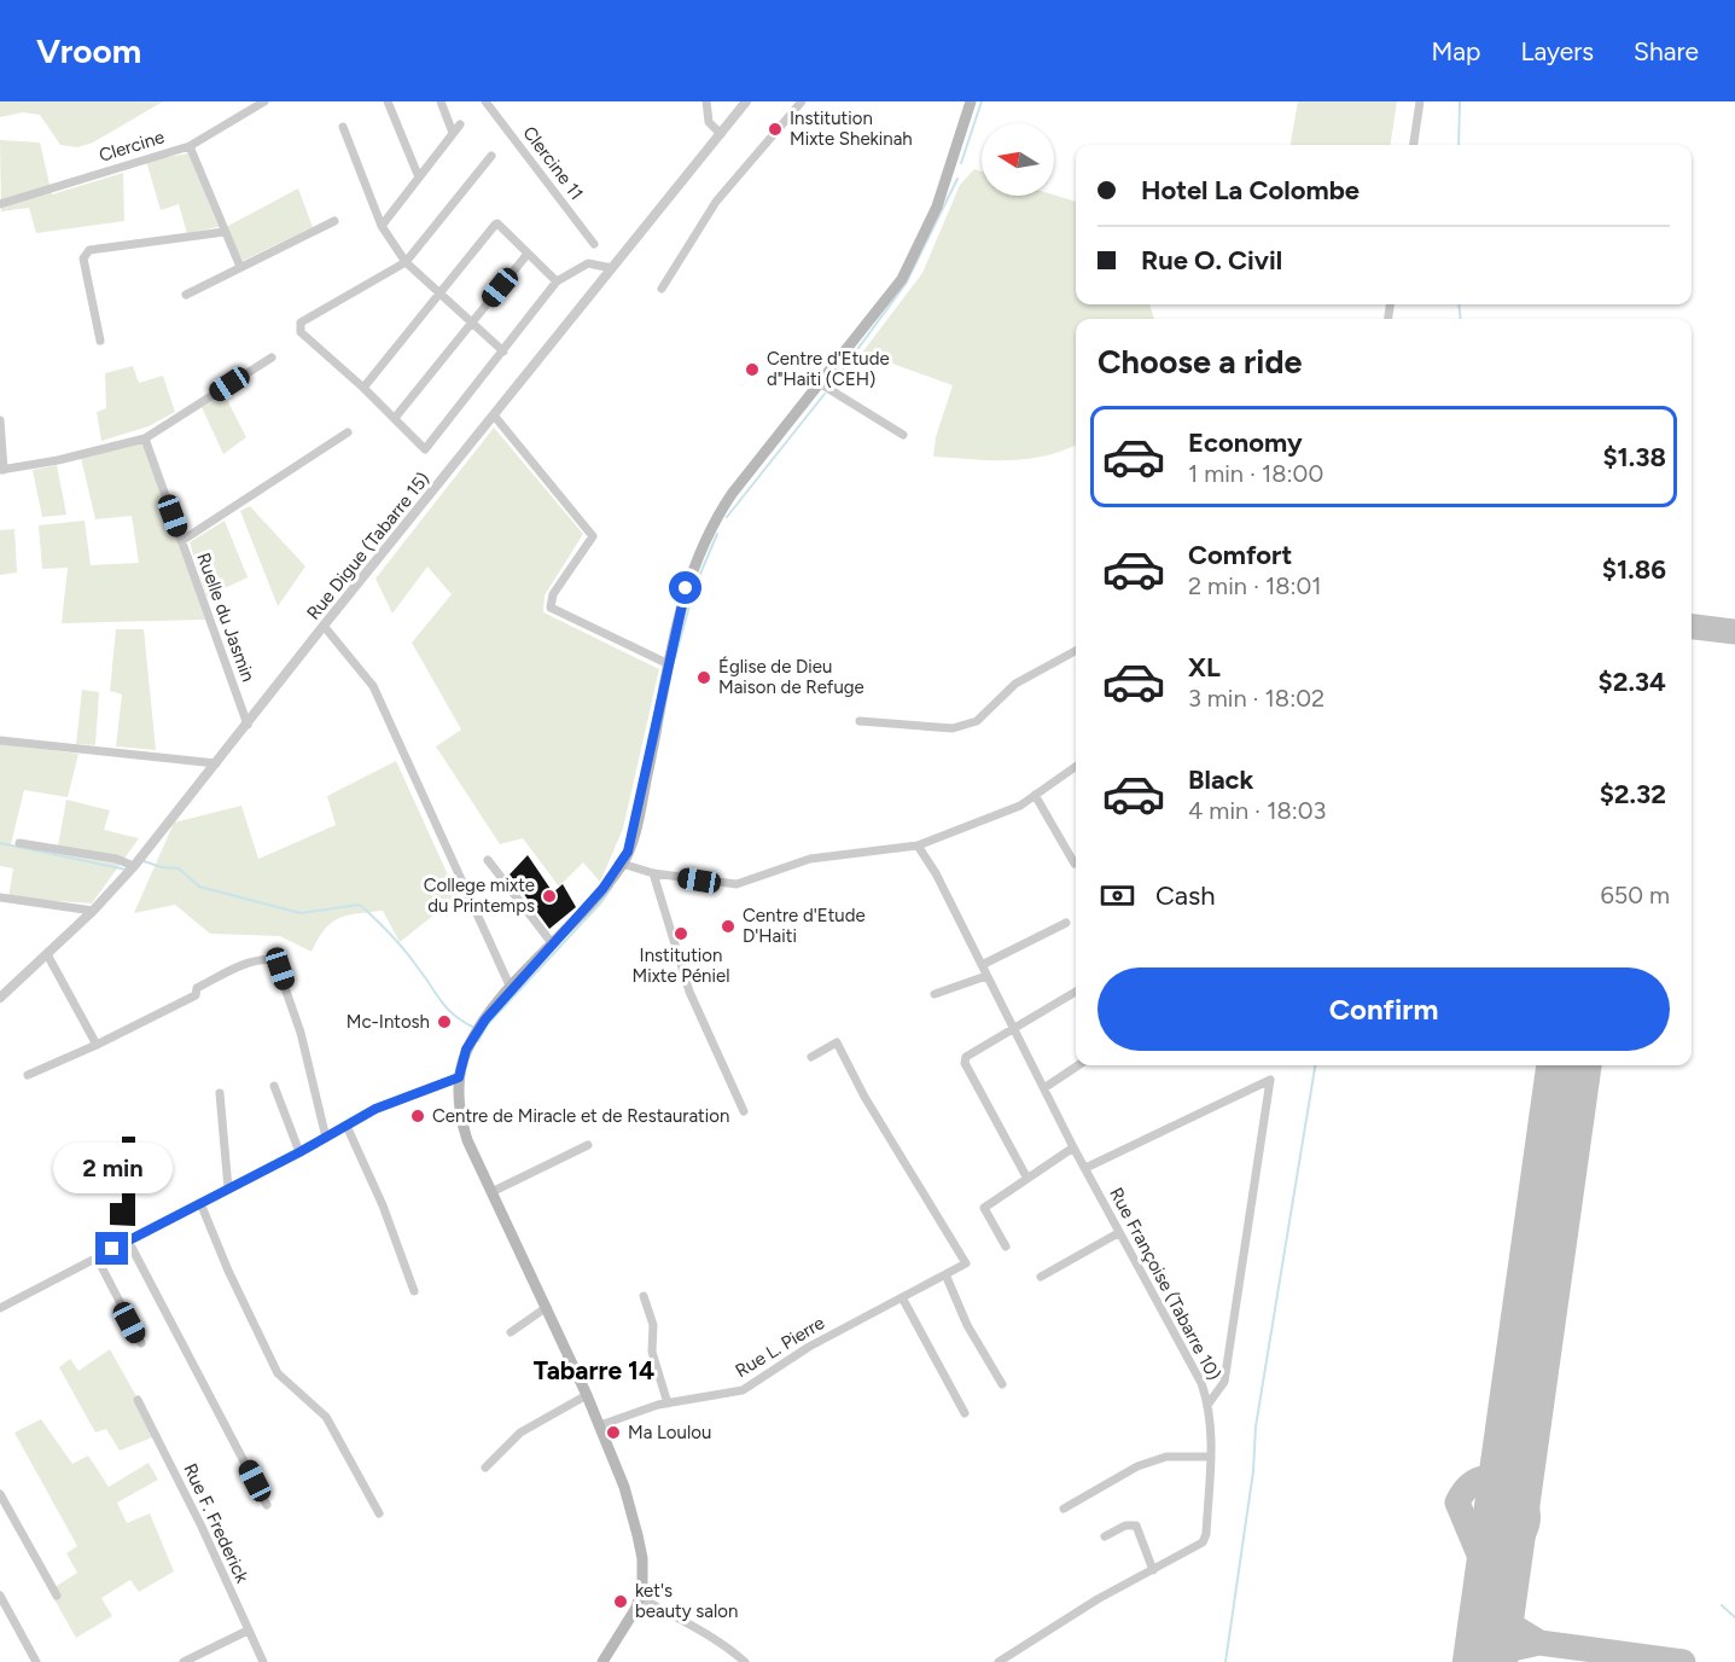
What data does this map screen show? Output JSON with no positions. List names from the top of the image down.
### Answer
{
  "streets": {
    "street": [
      "Clercine",
      "Clercine 11",
      "Rue Digue (Tabarre 15)",
      "Ruelle du Jasmin",
      "Rue Françoise (Tabarre 10)",
      "Rue L. Pierre",
      "Rue F. Frederick"
    ]
  },
  "crossings": [
    ["Rue Digue (Tabarre 15)", "Ruelle du Jasmin"]
  ],
  "districts": ["Tabarre 14"],
  "places": [
    "Institution Mixte Shekinah",
    "Centre d'Etude d\"Haiti (CEH)",
    "Église de Dieu Maison de Refuge",
    "College mixte du Printemps",
    "Centre d'Etude D'Haiti",
    "Institution Mixte Péniel",
    "Mc-Intosh",
    "Centre de Miracle et de Restauration",
    "Ma Loulou",
    "ket's beauty salon"
  ],
  "north": "left",
  "page": {
    "header": "Vroom",
    "nav": ["Map", "Layers", "Share"],
    "banner": ["Hotel La Colombe", "Rue O. Civil"],
    "heading": "Choose a ride",
    "list": [
      {
        "name": "Economy",
        "note": "1 min · 18:00",
        "value": "$1.38"
      },
      {
        "name": "Comfort",
        "note": "2 min · 18:01",
        "value": "$1.86"
      },
      {
        "name": "XL",
        "note": "3 min · 18:02",
        "value": "$2.34"
      },
      {
        "name": "Black",
        "note": "4 min · 18:03",
        "value": "$2.32"
      }
    ],
    "pay": ["Cash", "650 m"],
    "buttons": "Confirm",
    "bubble": "2 min"
  }
}
